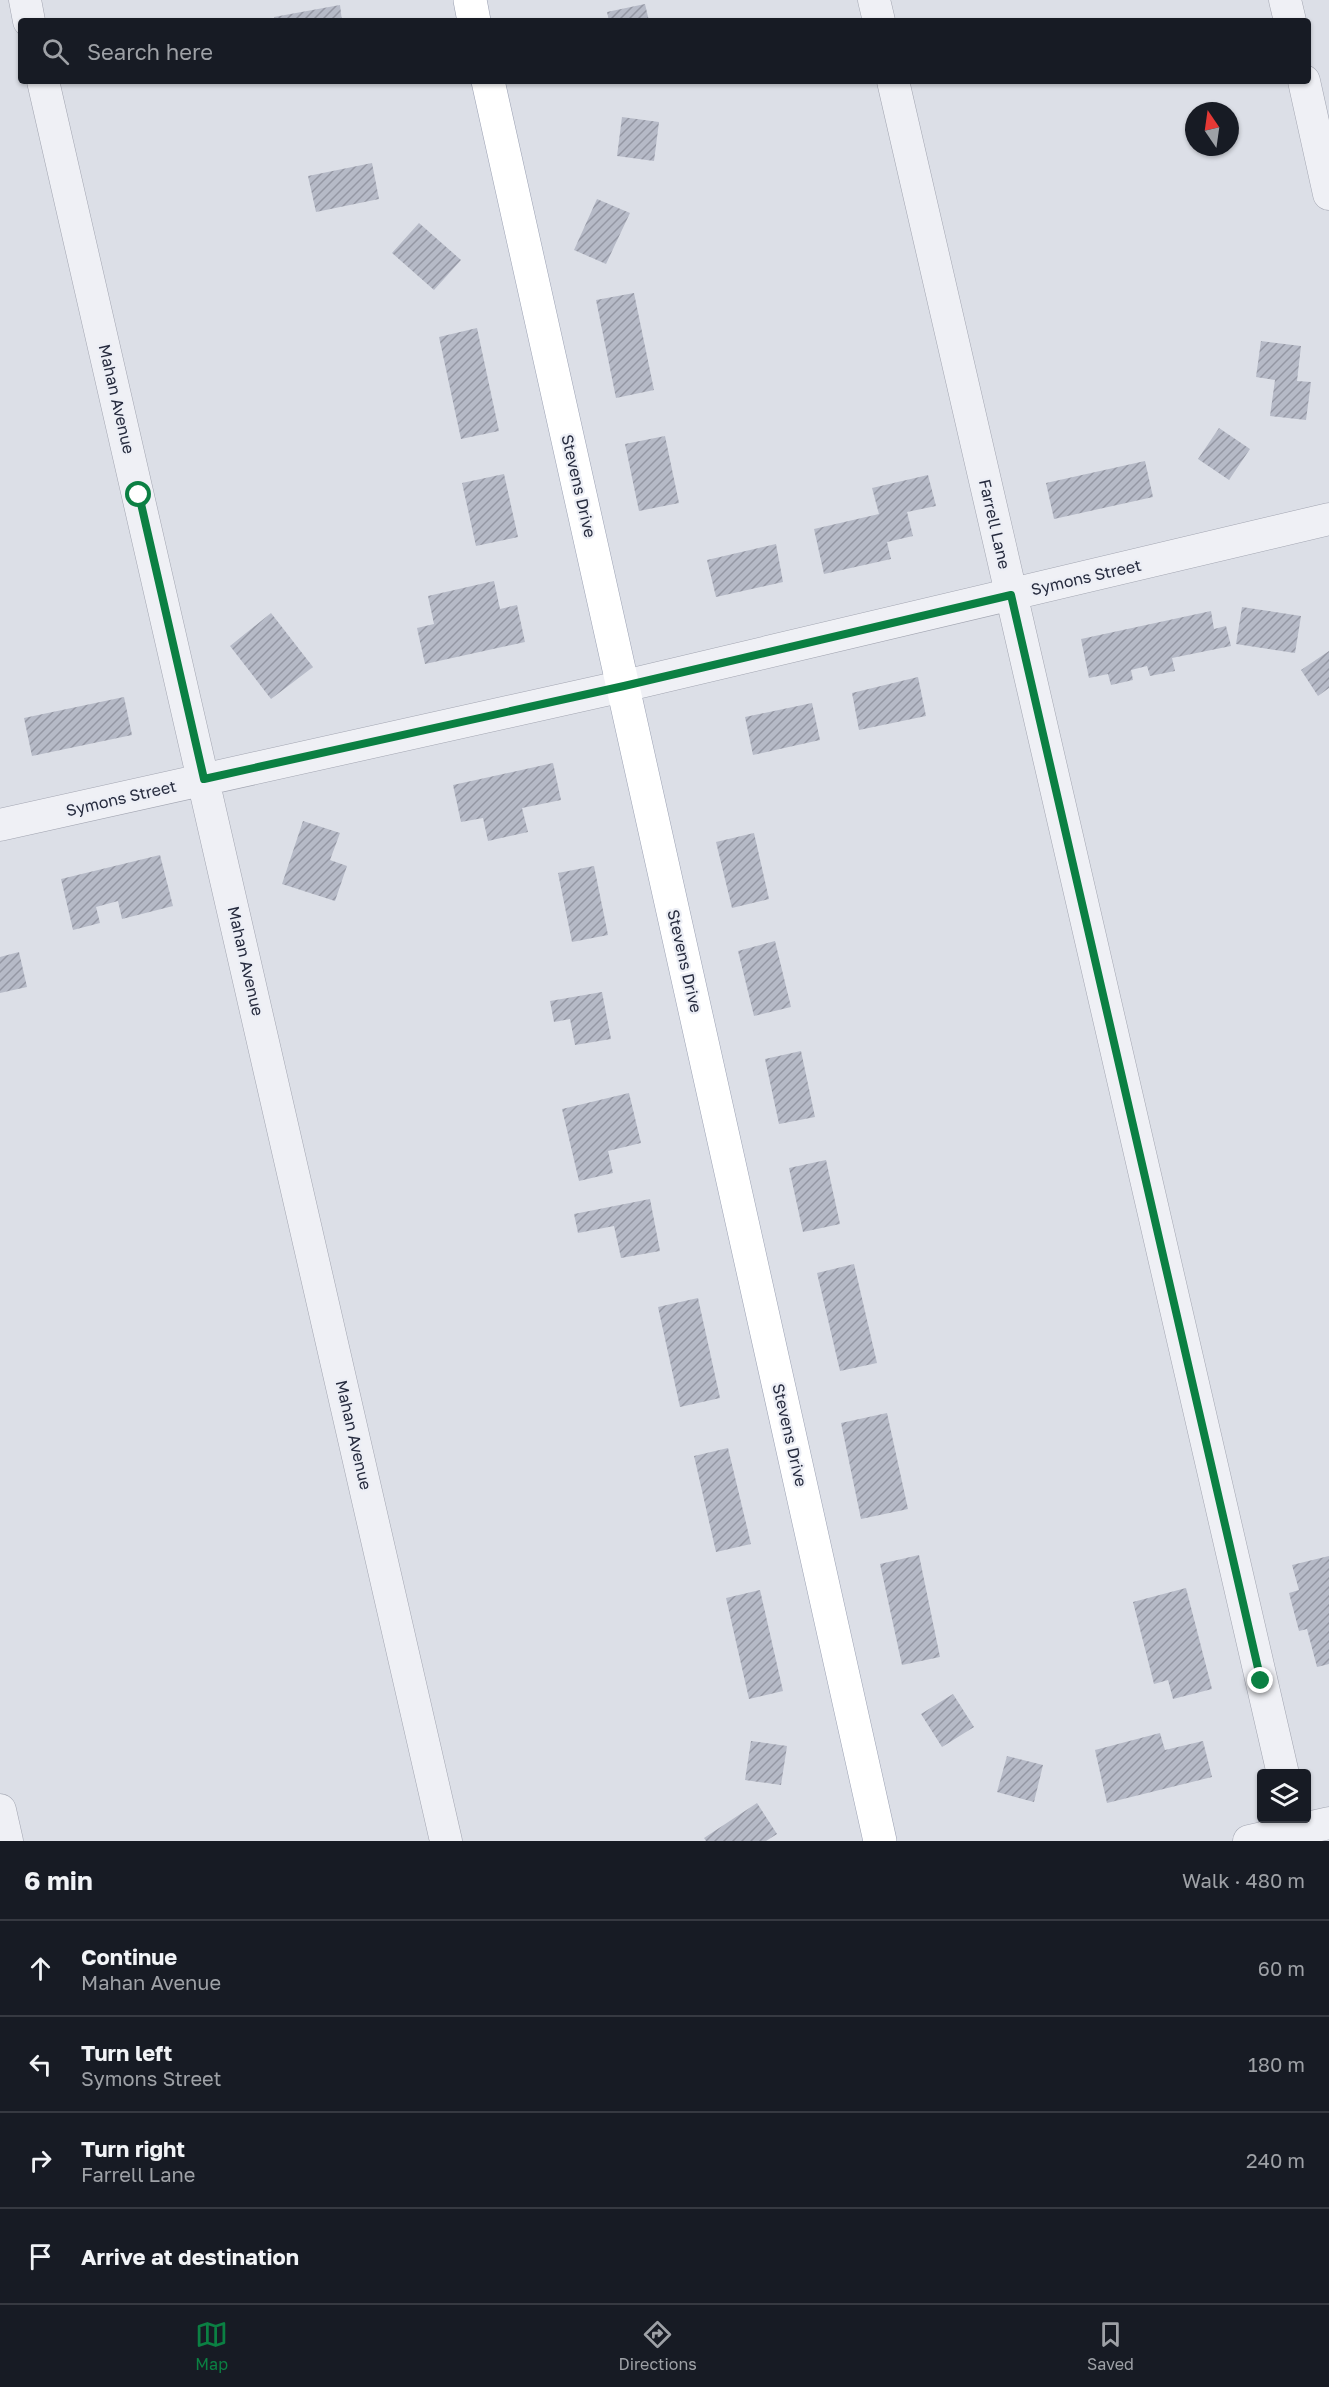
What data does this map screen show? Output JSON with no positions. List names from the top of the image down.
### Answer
{
  "streets": {
    "main road": ["Stevens Drive"],
    "street": ["Mahan Avenue", "Farrell Lane", "Symons Street"]
  },
  "crossings": [
    ["Mahan Avenue", "Symons Street"],
    ["Stevens Drive", "Symons Street"],
    ["Farrell Lane", "Symons Street"]
  ],
  "north": "top",
  "page": {
    "search": "Search here",
    "heading": ["6 min", "Walk · 480 m"],
    "list": [
      ["Continue", "Mahan Avenue", "60 m"],
      ["Turn left", "Symons Street", "180 m"],
      ["Turn right", "Farrell Lane", "240 m"],
      "Arrive at destination"
    ],
    "nav": ["Map", "Directions", "Saved"]
  }
}
